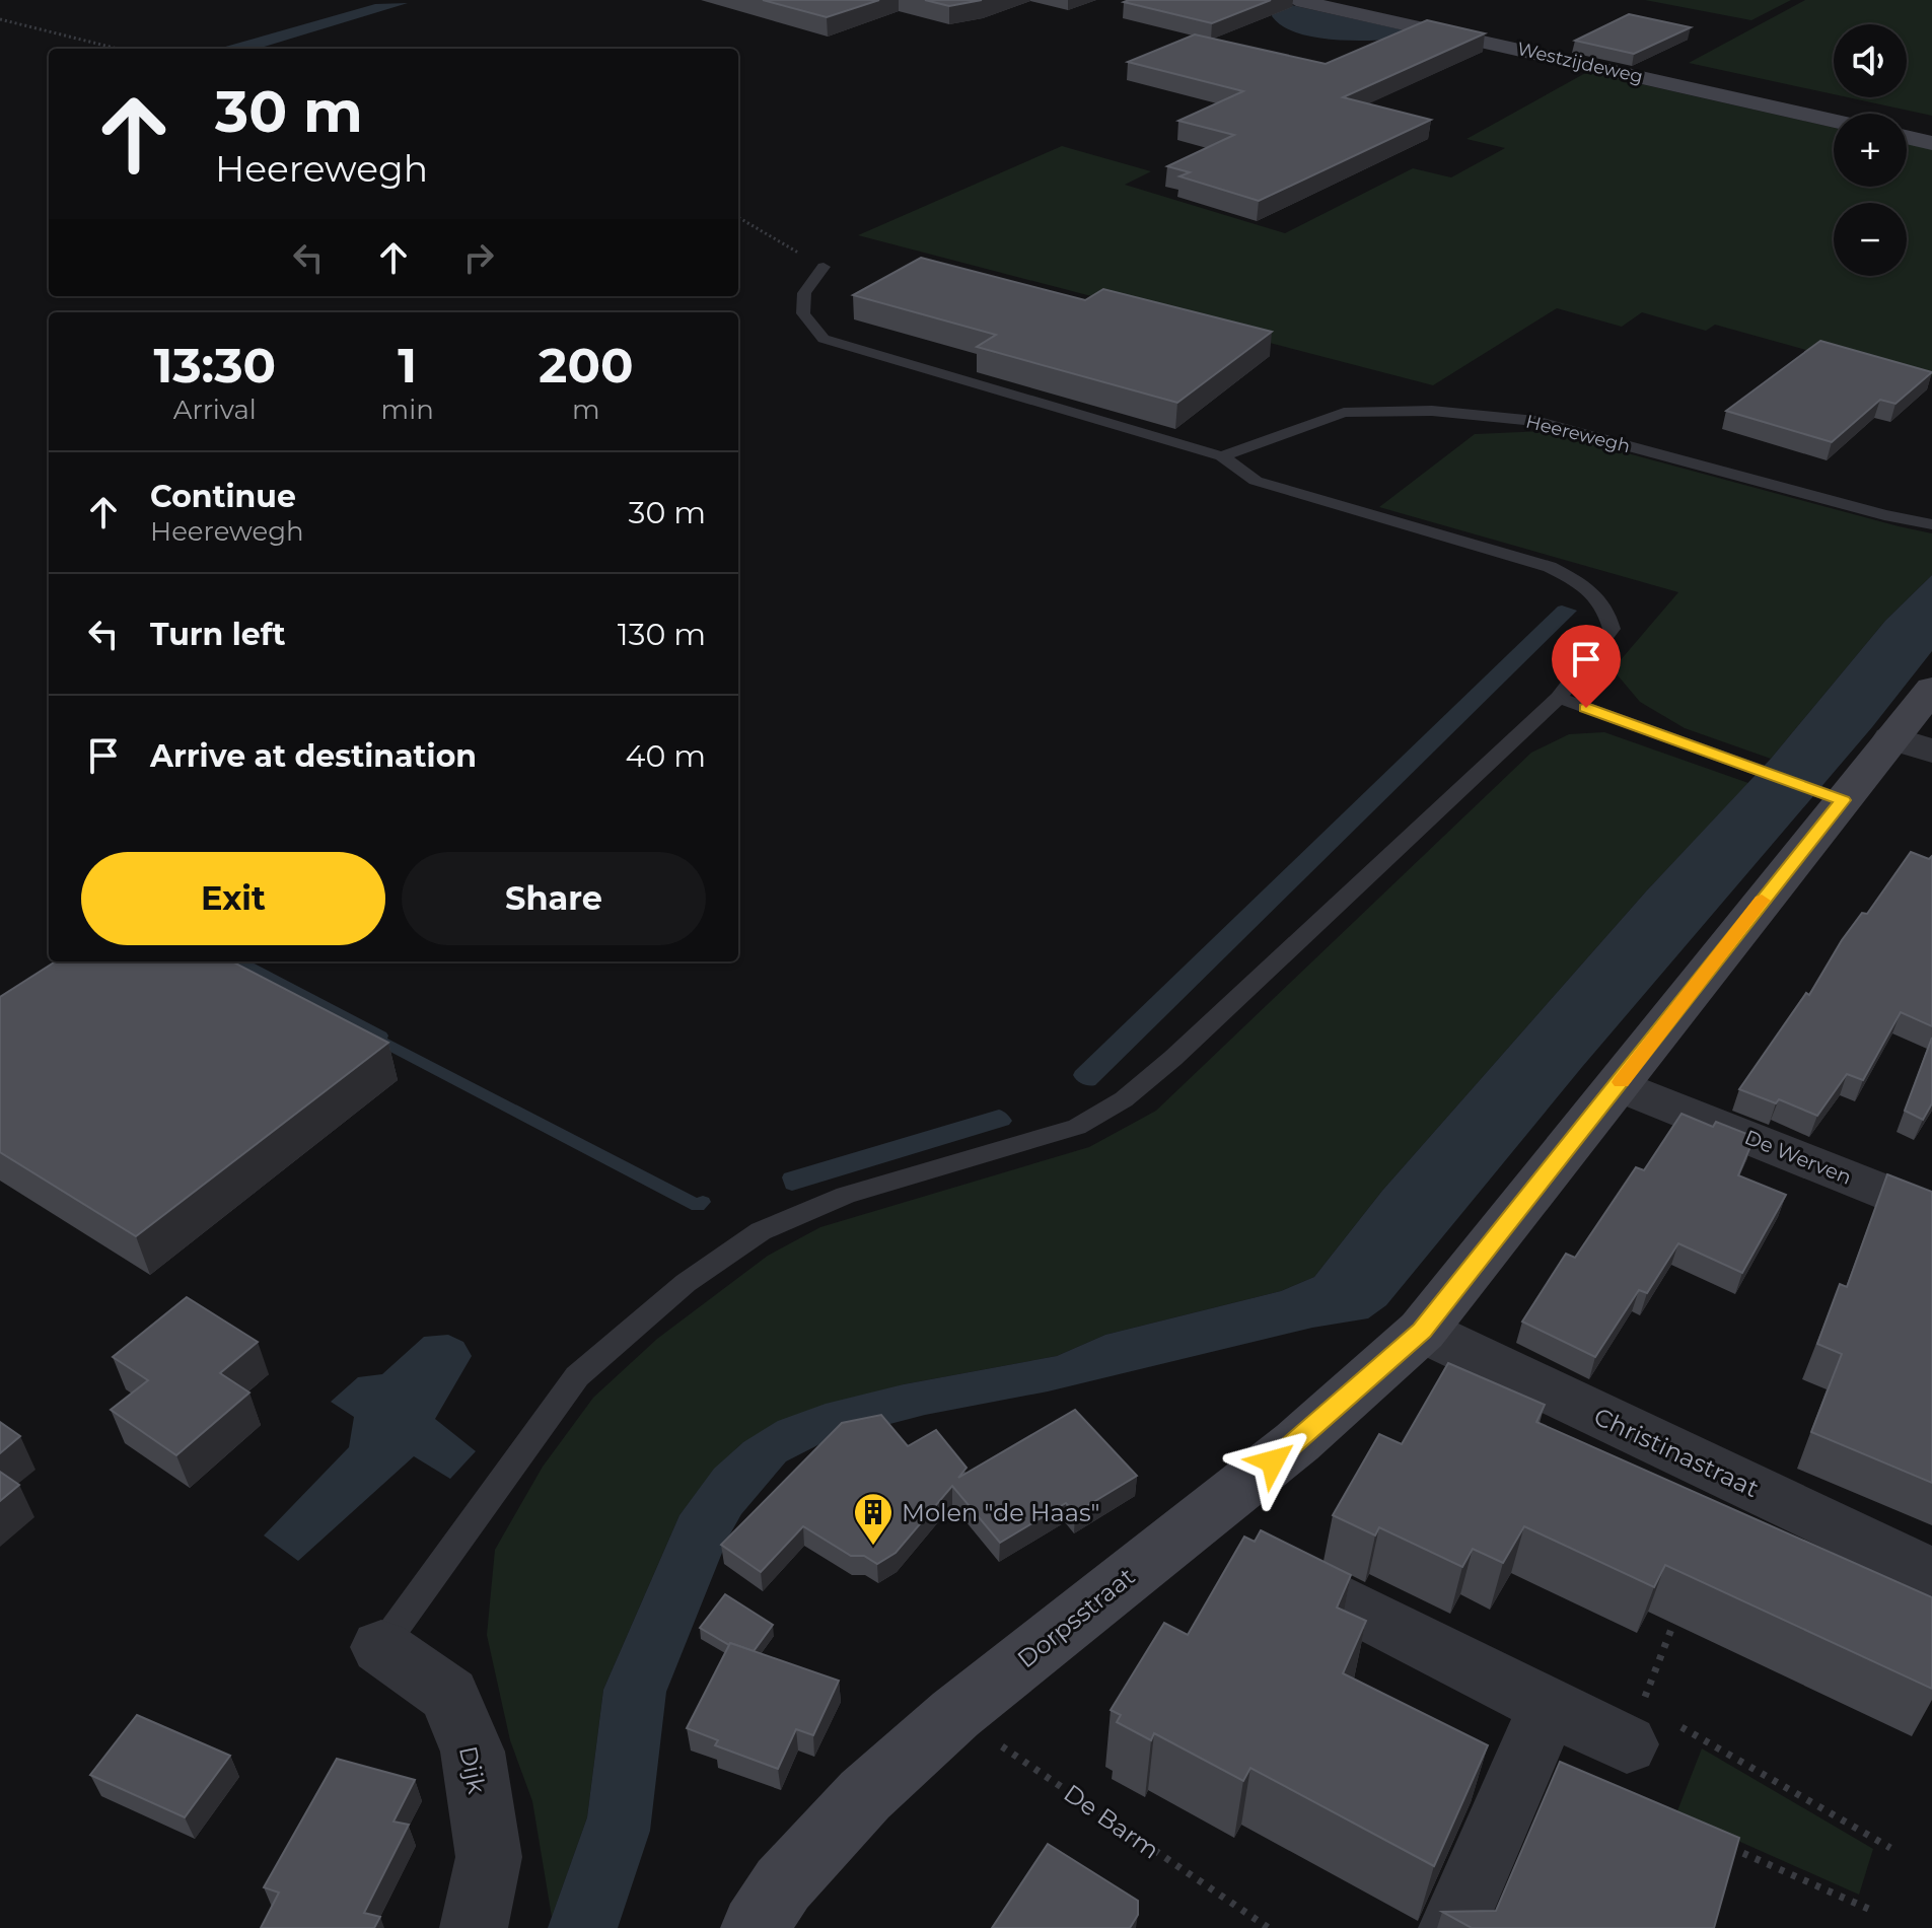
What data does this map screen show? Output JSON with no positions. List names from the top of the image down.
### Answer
{
  "streets": {
    "street": [
      "Westzijdeweg",
      "De Werven",
      "Christinastraat",
      "Dorpsstraat",
      "Dijk"
    ],
    "lane": ["Heerewegh"],
    "path": ["De Barm"]
  },
  "crossings": [
    ["Christinastraat", "Dorpsstraat"],
    ["Dorpsstraat", "De Barm"]
  ],
  "places": {
    "building": ["Molen \"de Haas\""]
  },
  "page": {
    "map_buttons": ["+", "−"],
    "turn": ["30 m", "Heerewegh"],
    "eta": [
      "13:30",
      "Arrival",
      "1",
      "min",
      "200",
      "m"
    ],
    "list": [
      {
        "name": "Continue",
        "note": "Heerewegh",
        "value": "30 m"
      },
      {
        "name": "Turn left",
        "value": "130 m"
      },
      {
        "name": "Arrive at destination",
        "value": "40 m"
      }
    ],
    "buttons": ["Exit", "Share"]
  }
}
